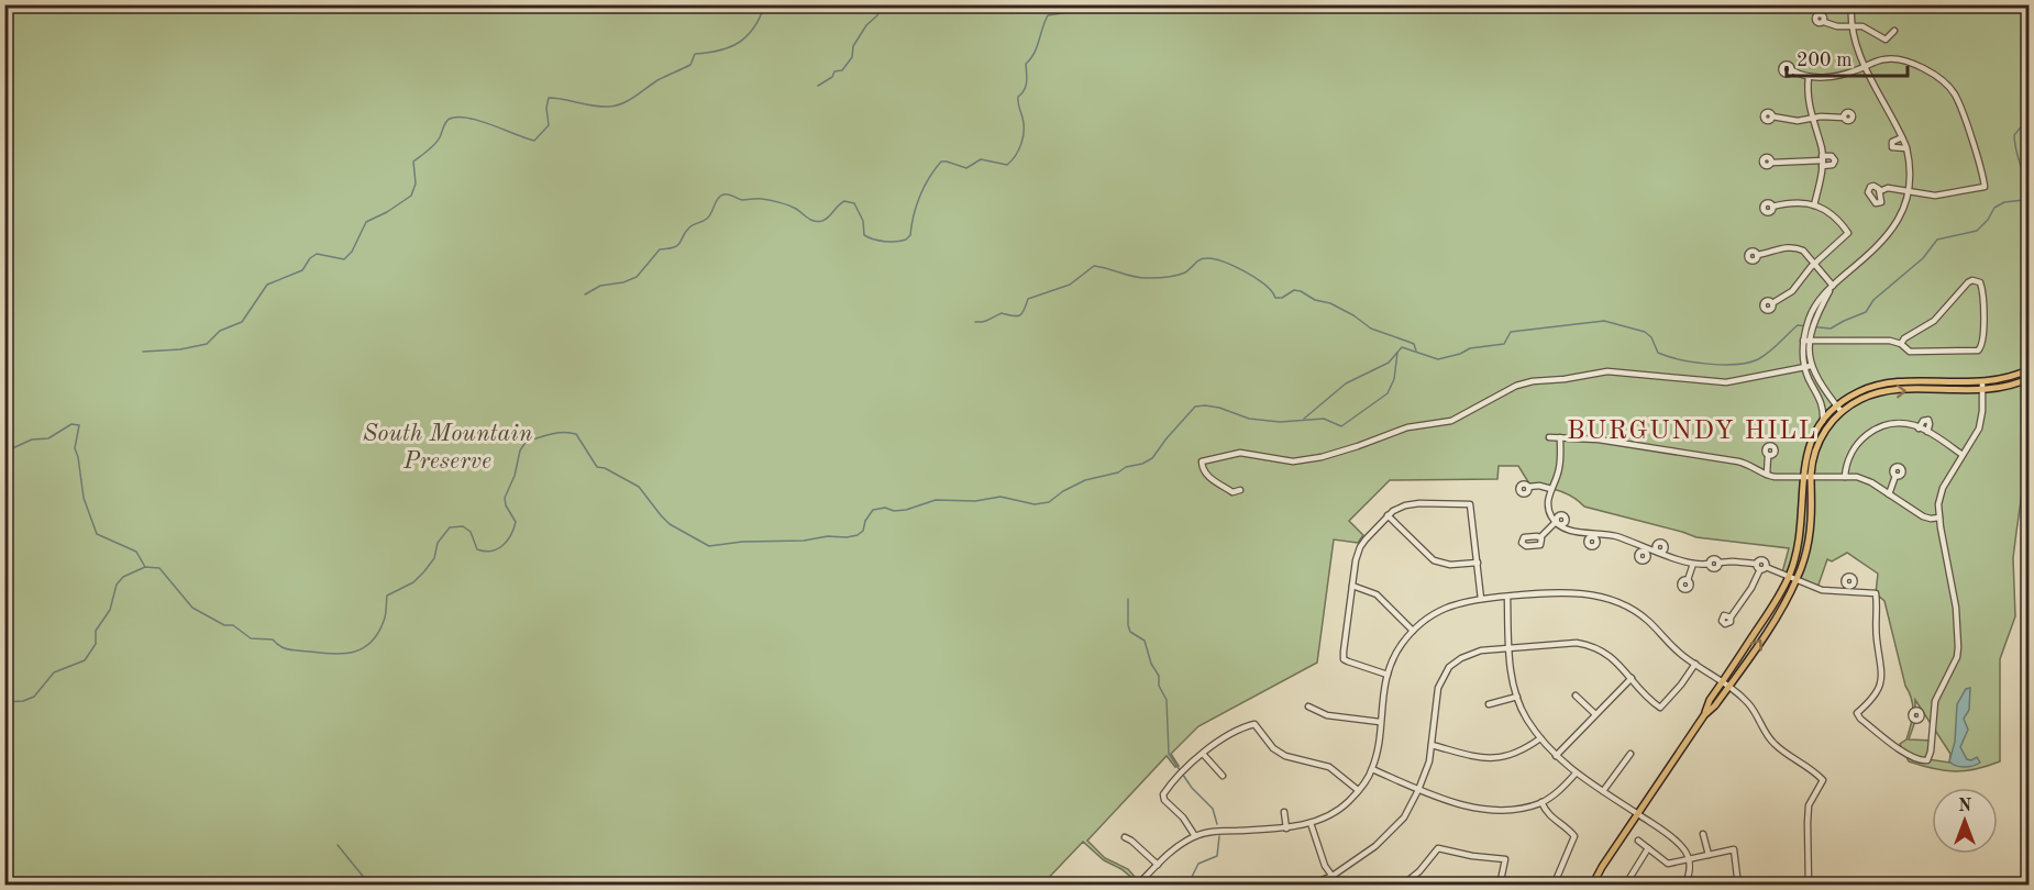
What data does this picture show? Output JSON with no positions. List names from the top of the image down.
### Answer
{
  "districts": ["BURGUNDY HILL"],
  "parks": ["South Mountain Preserve"],
  "scale_bar": "200 m",
  "north": "top"
}
